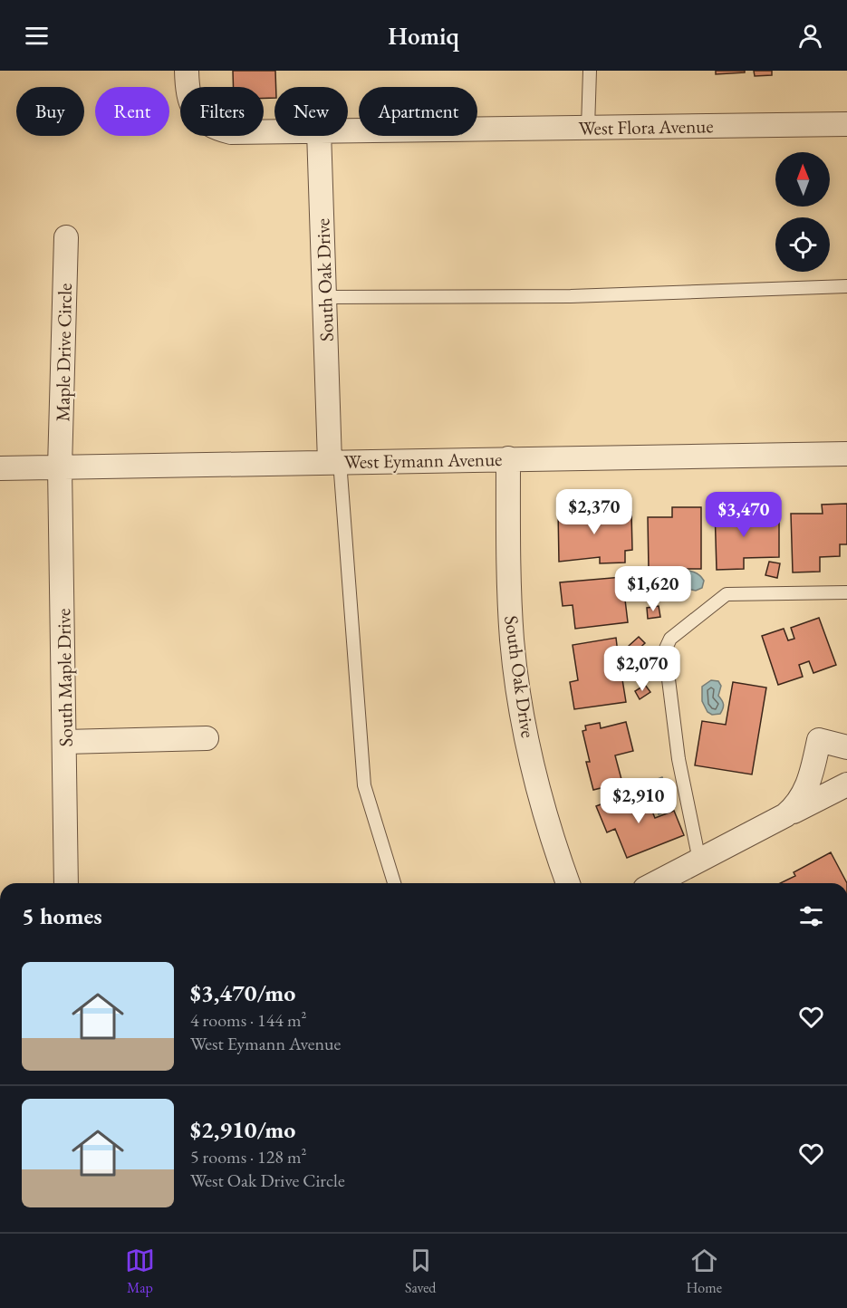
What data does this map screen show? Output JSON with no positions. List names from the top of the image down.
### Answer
{
  "streets": {
    "street": [
      "West Flora Avenue",
      "South Oak Drive",
      "Maple Drive Circle",
      "West Eymann Avenue",
      "South Maple Drive"
    ]
  },
  "crossings": [
    ["South Oak Drive", "West Eymann Avenue"],
    ["Maple Drive Circle", "West Eymann Avenue"],
    ["Maple Drive Circle", "South Maple Drive"],
    ["West Eymann Avenue", "South Maple Drive"]
  ],
  "north": "top",
  "page": {
    "header": "Homiq",
    "chip": [
      "Buy",
      "Rent",
      "Filters",
      "New",
      "Apartment"
    ],
    "price": [
      "$2,370",
      "$3,470",
      "$1,620",
      "$2,070",
      "$2,910"
    ],
    "heading": "5 homes",
    "list": [
      {
        "name": "$3,470/mo",
        "note": "4 rooms · 144 m² · West Eymann Avenue"
      },
      {
        "name": "$2,910/mo",
        "note": "5 rooms · 128 m² · West Oak Drive Circle"
      }
    ],
    "tabs": ["Map", "Saved", "Home"]
  }
}
